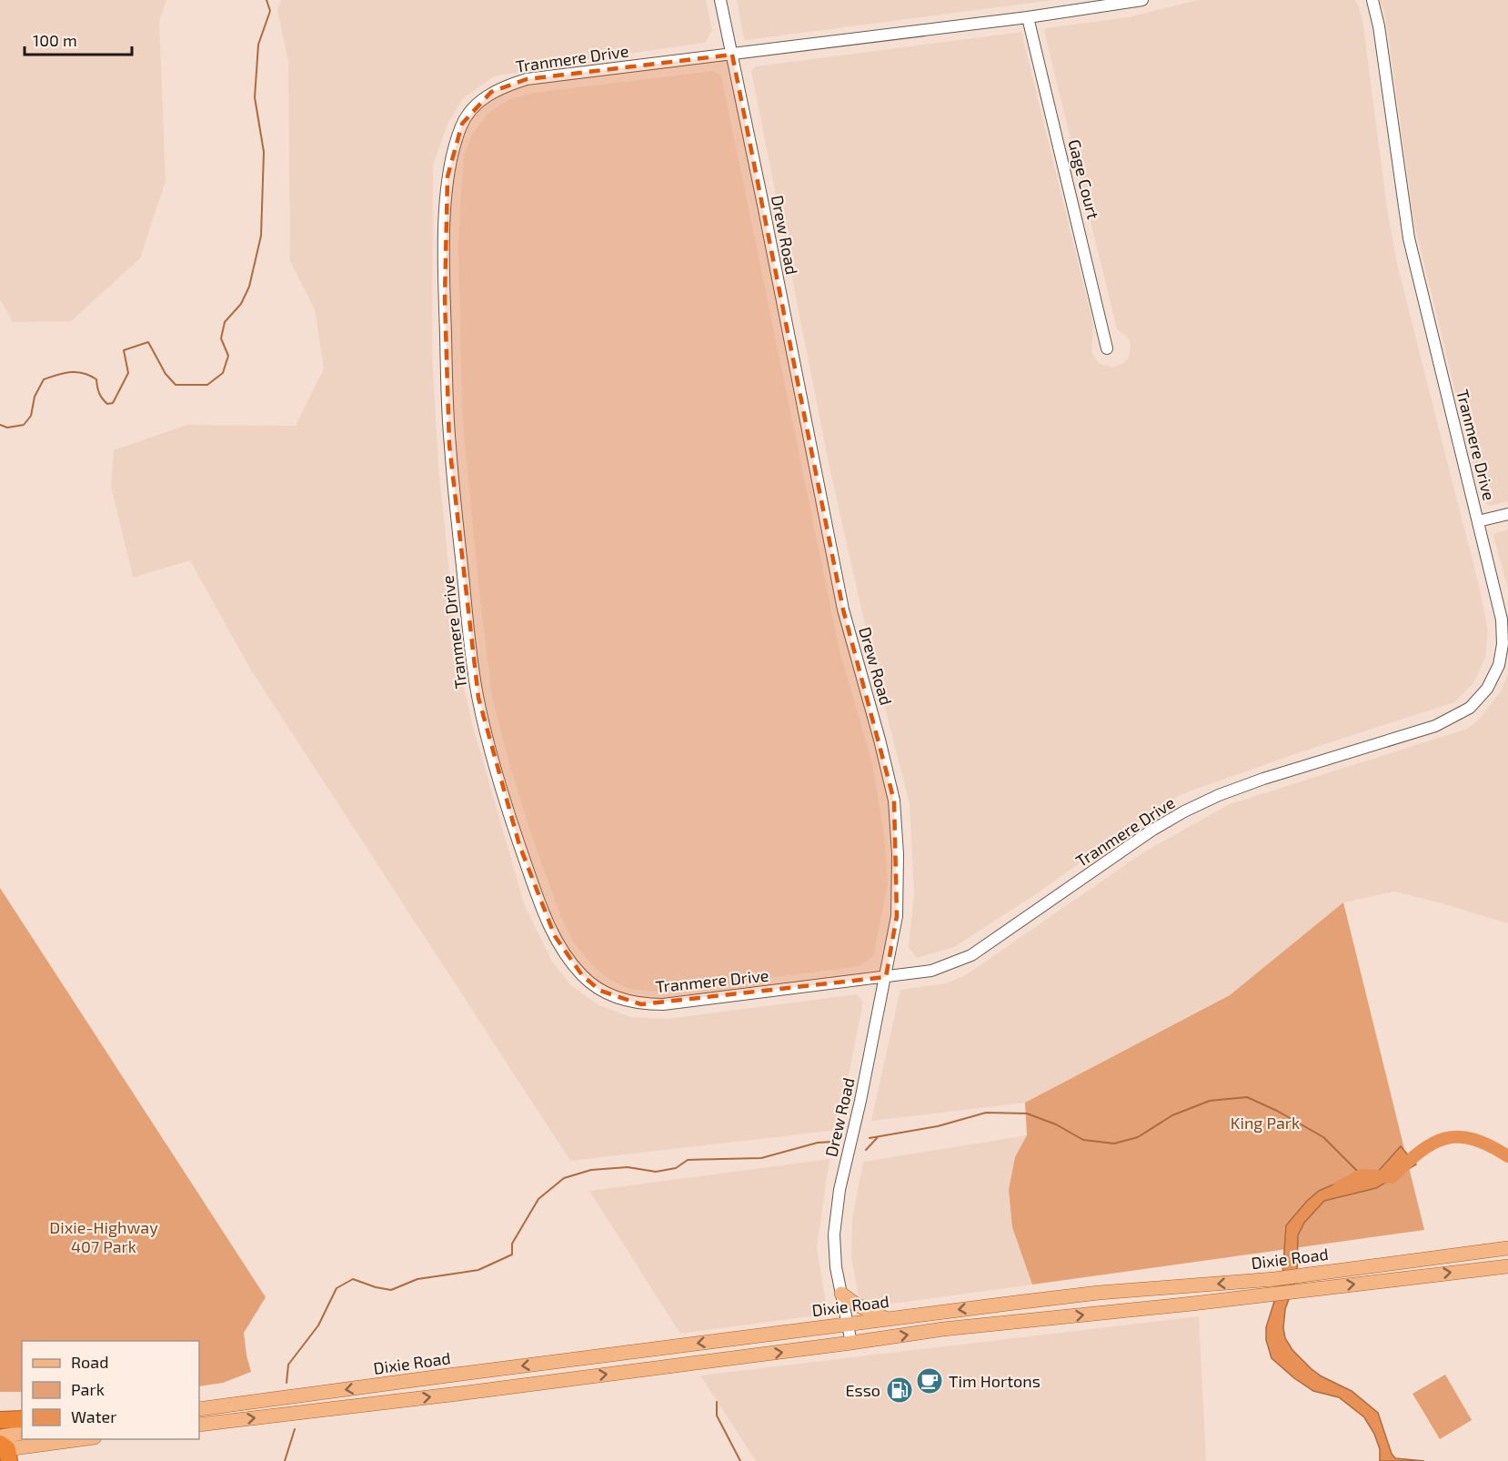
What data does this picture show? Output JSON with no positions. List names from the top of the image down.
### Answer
{
  "streets": {
    "main road": ["Dixie Road"],
    "street": ["Tranmere Drive", "Gage Court", "Drew Road"]
  },
  "crossings": [
    ["Tranmere Drive", "Gage Court"],
    ["Tranmere Drive", "Drew Road"],
    ["Drew Road", "Dixie Road"]
  ],
  "parks": ["King Park", "Dixie-Highway 407 Park"],
  "places": {
    "cafe": ["Tim Hortons"],
    "fuel station": ["Esso"]
  },
  "legend": ["Road", "Park", "Water"],
  "scale_bar": "100 m"
}
